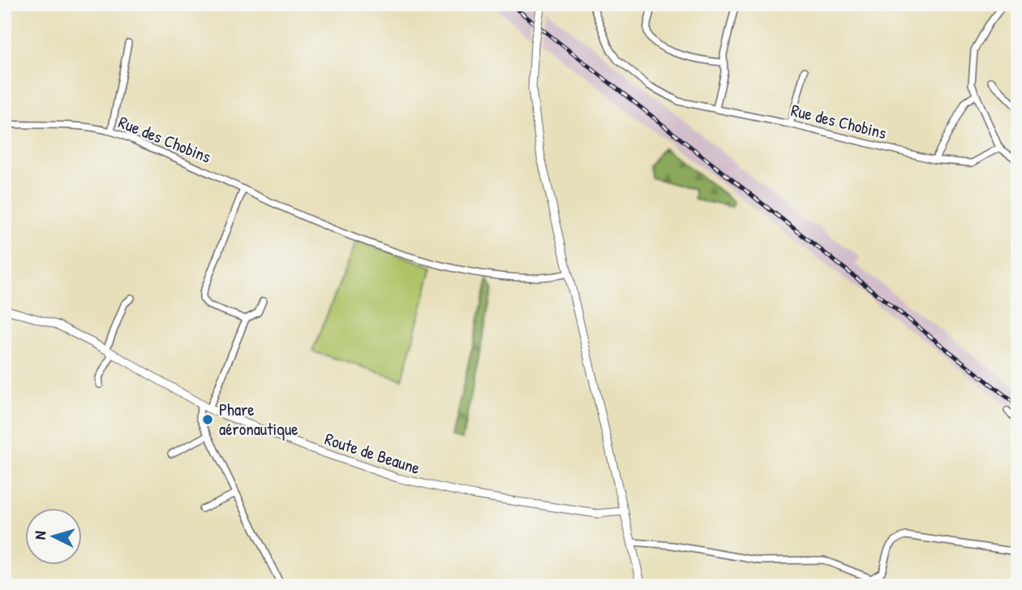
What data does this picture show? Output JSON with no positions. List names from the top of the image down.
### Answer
{
  "streets": {
    "street": ["Rue des Chobins", "Route de Beaune"]
  },
  "places": ["Phare aéronautique"],
  "north": "left"
}
